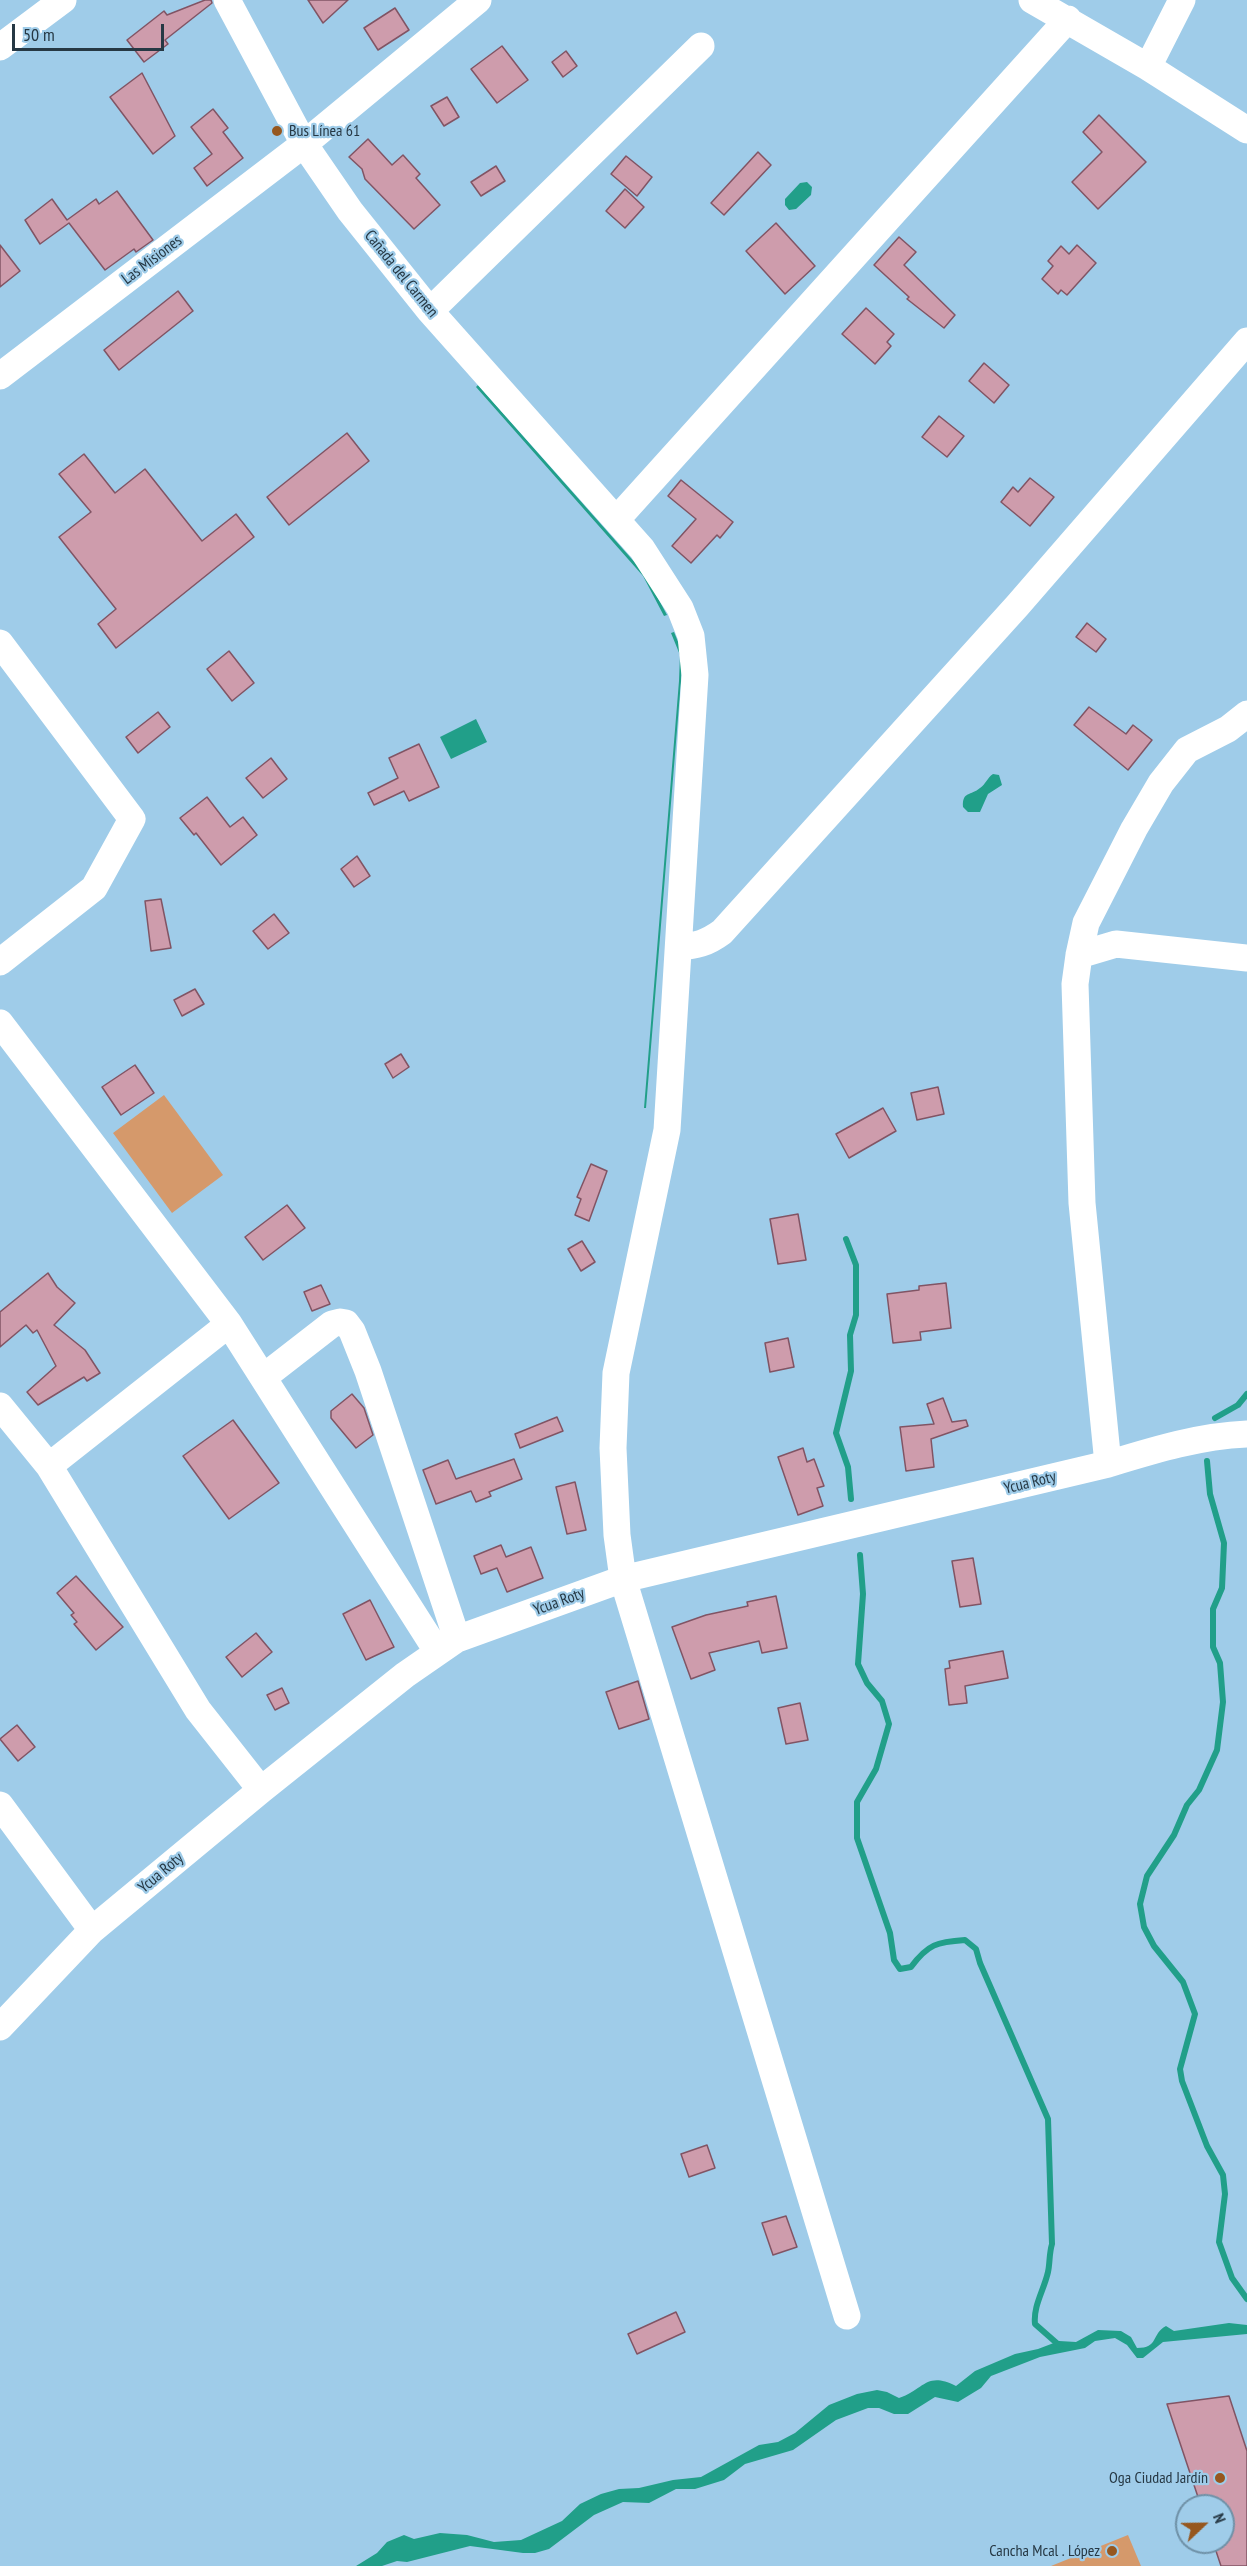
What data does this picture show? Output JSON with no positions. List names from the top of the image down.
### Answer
{
  "streets": {
    "street": ["Las Misiones", "Cañada del Carmen", "Ycua Roty"]
  },
  "crossings": [
    ["Las Misiones", "Cañada del Carmen"],
    ["Cañada del Carmen", "Ycua Roty"]
  ],
  "places": ["Bus Línea 61", "Oga Ciudad Jardín", "Cancha Mcal . López"],
  "scale_bar": "50 m",
  "north": "right"
}
